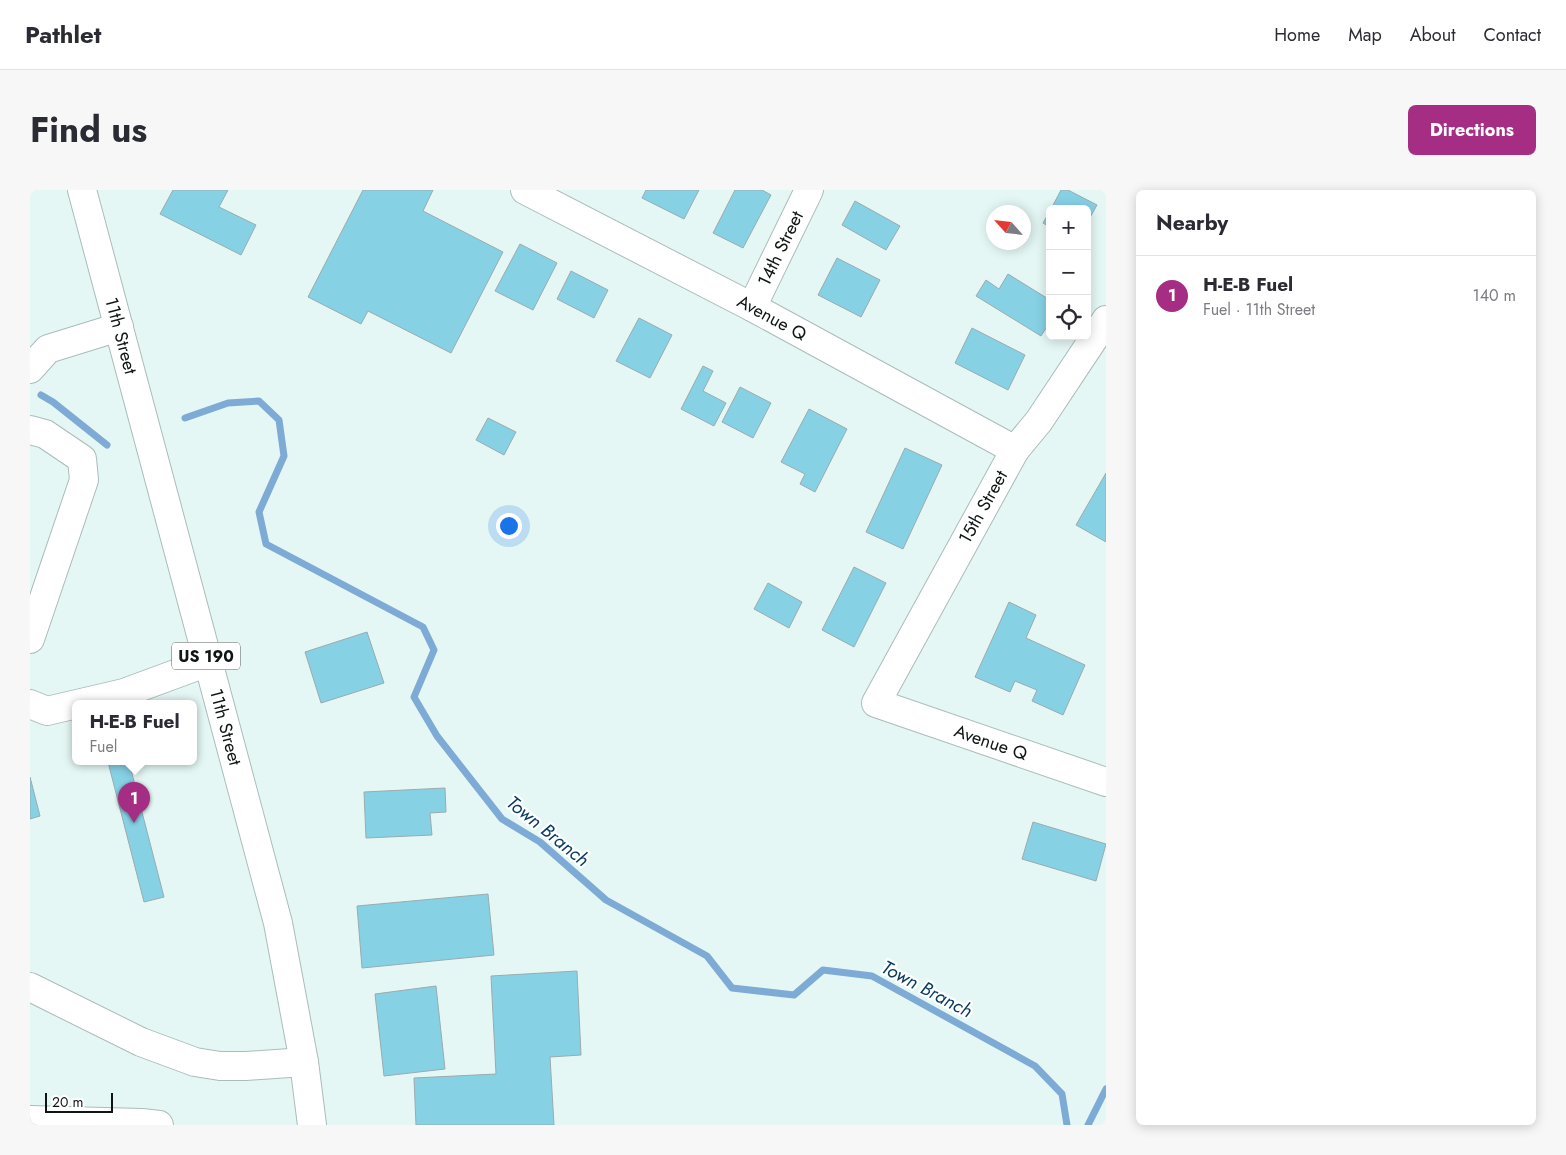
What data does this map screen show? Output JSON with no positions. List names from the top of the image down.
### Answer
{
  "streets": {
    "street": [
      "14th Street",
      "Avenue Q",
      "11th Street",
      "15th Street",
      "US 190"
    ]
  },
  "crossings": [
    ["14th Street", "Avenue Q"],
    ["Avenue Q", "15th Street"]
  ],
  "water": ["Town Branch"],
  "scale_bar": "20 m",
  "north": "top left",
  "page": {
    "header": "Pathlet",
    "nav": [
      "Home",
      "Map",
      "About",
      "Contact"
    ],
    "title": "Find us",
    "buttons": "Directions",
    "heading": "Nearby",
    "map_buttons": ["+", "−"],
    "list": [
      {
        "mark": "1",
        "name": "H-E-B Fuel",
        "note": "Fuel · 11th Street",
        "value": "140 m"
      }
    ],
    "popup": ["H-E-B Fuel", "Fuel"],
    "pins": "1",
    "scale": "20 m"
  }
}
